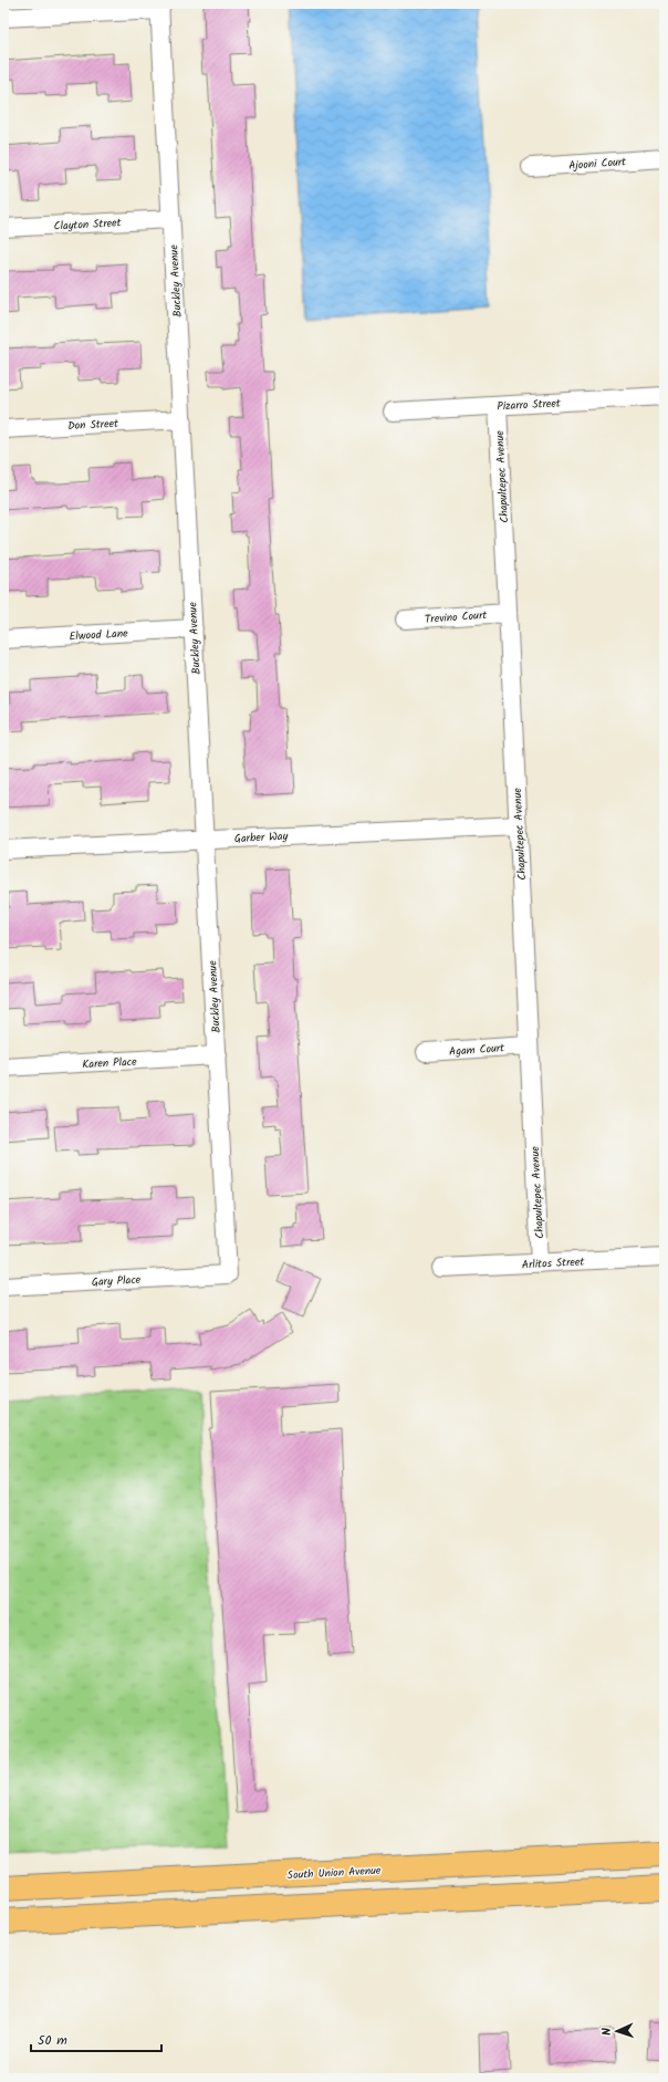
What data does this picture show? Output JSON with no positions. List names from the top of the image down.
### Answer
{
  "streets": {
    "main road": ["South Union Avenue"],
    "street": [
      "Ajooni Court",
      "Clayton Street",
      "Buckley Avenue",
      "Pizarro Street",
      "Don Street",
      "Chapultepec Avenue",
      "Trevino Court",
      "Elwood Lane",
      "Garber Way",
      "Agam Court",
      "Karen Place",
      "Arlitos Street",
      "Gary Place"
    ]
  },
  "crossings": [
    ["Clayton Street", "Buckley Avenue"],
    ["Buckley Avenue", "Don Street"],
    ["Buckley Avenue", "Elwood Lane"],
    ["Buckley Avenue", "Garber Way"],
    ["Buckley Avenue", "Karen Place"],
    ["Buckley Avenue", "Gary Place"],
    ["Pizarro Street", "Chapultepec Avenue"],
    ["Chapultepec Avenue", "Trevino Court"],
    ["Chapultepec Avenue", "Garber Way"],
    ["Chapultepec Avenue", "Agam Court"],
    ["Chapultepec Avenue", "Arlitos Street"]
  ],
  "scale_bar": "50 m",
  "north": "left"
}
